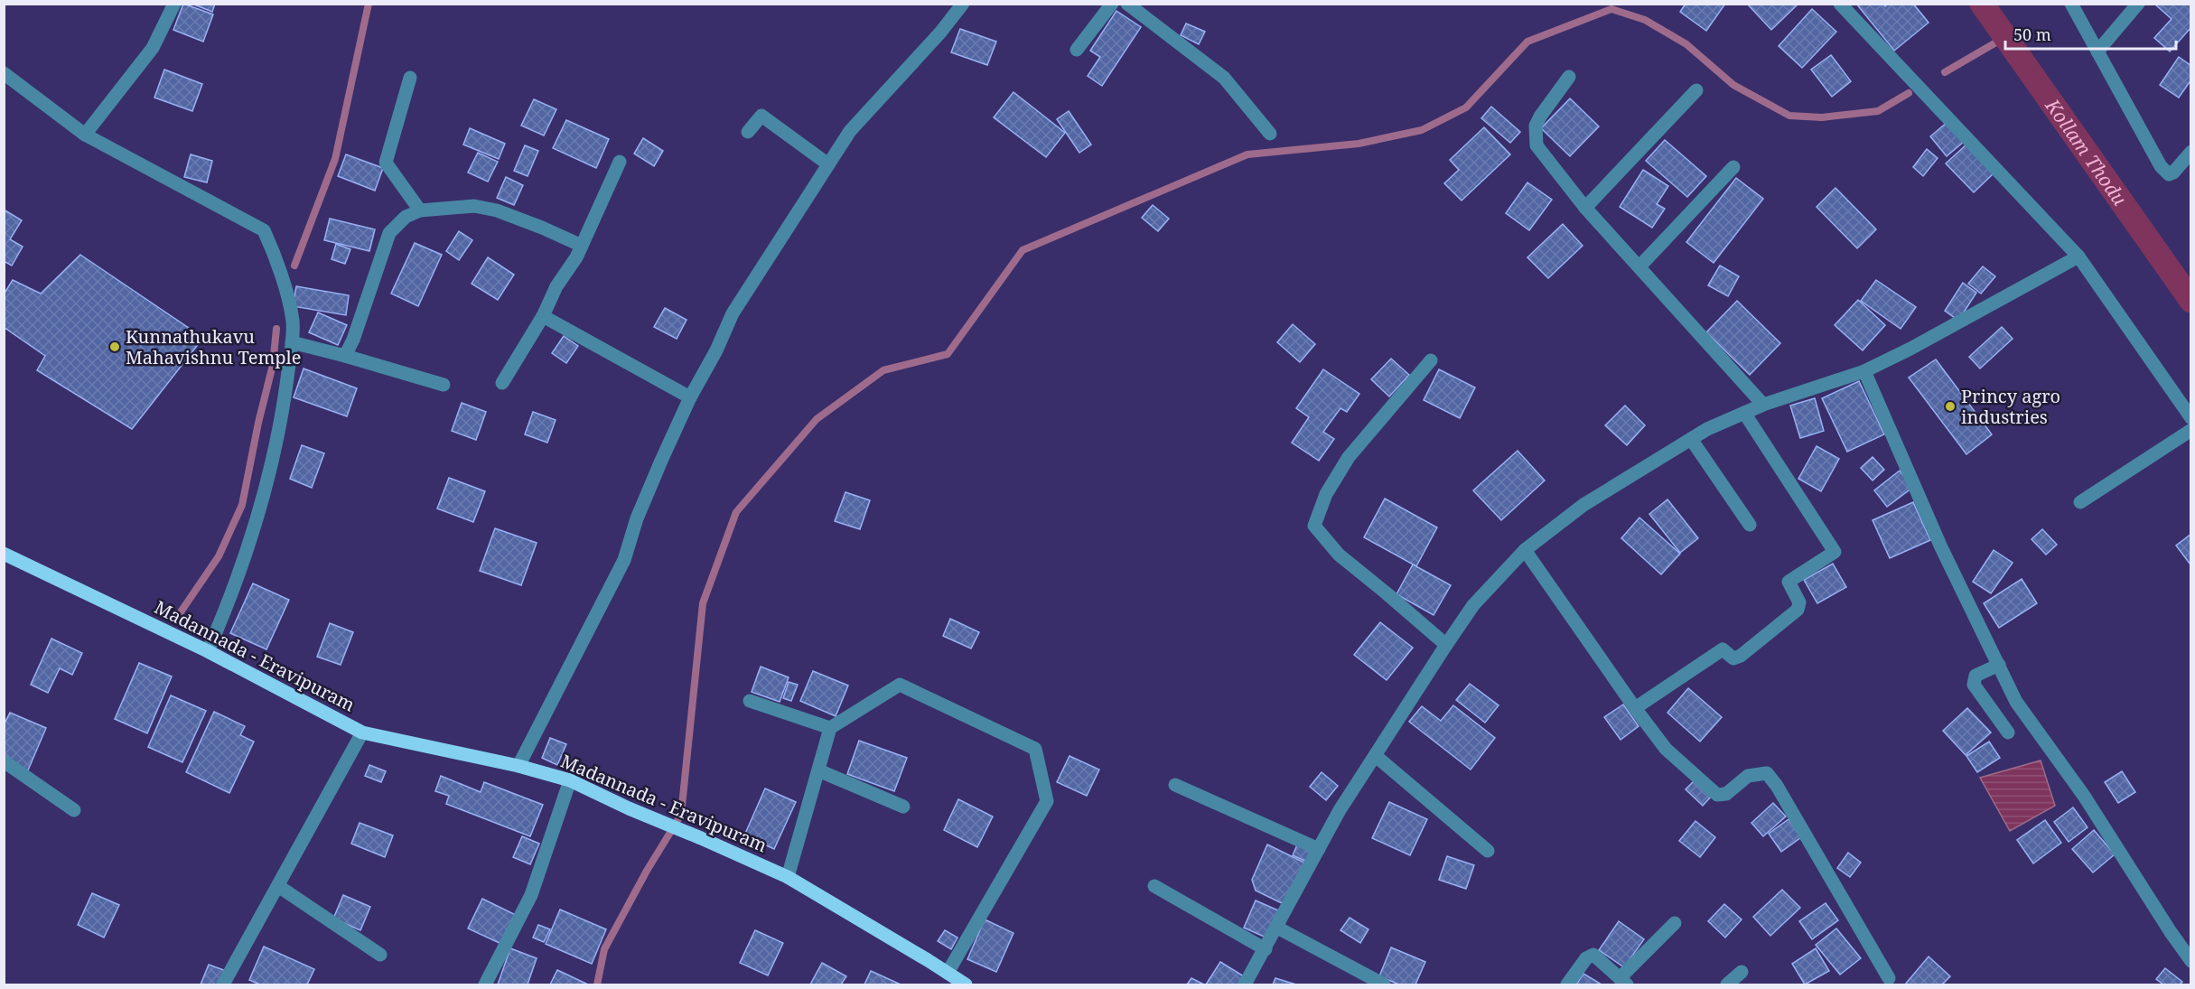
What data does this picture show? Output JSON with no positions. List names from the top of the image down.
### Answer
{
  "streets": {
    "main road": ["Madannada - Eravipuram"]
  },
  "water": ["Kollam Thodu"],
  "places": ["Kunnathukavu Mahavishnu Temple", "Princy agro industries"],
  "scale_bar": "50 m"
}
